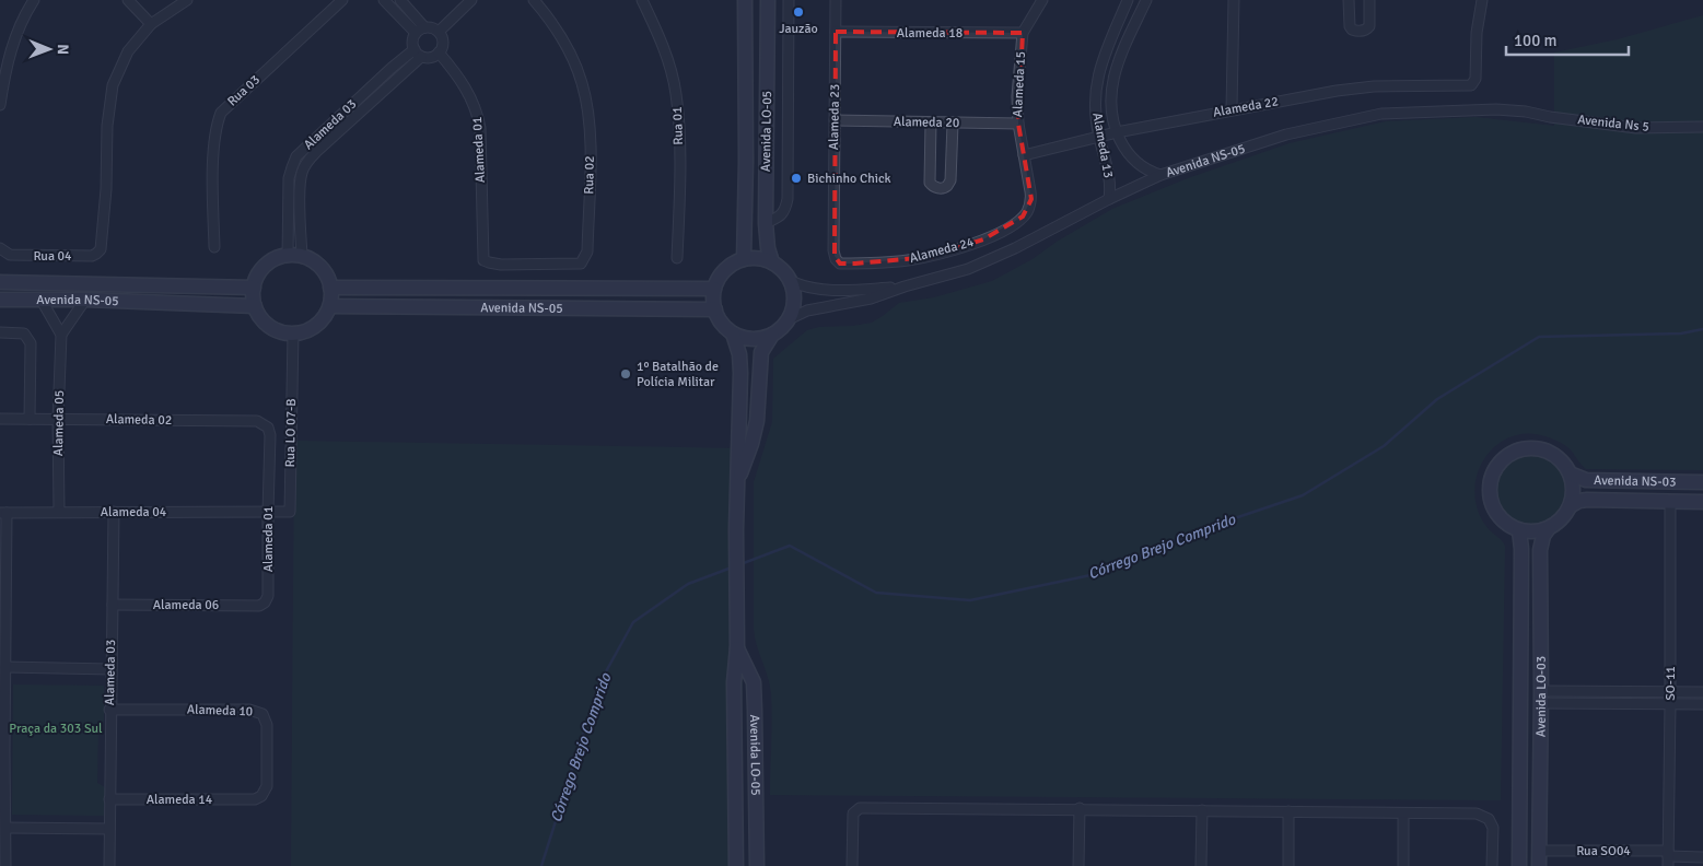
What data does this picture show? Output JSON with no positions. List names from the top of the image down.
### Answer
{
  "streets": {
    "street": [
      "Alameda 18",
      "Alameda 15",
      "Rua 03",
      "Alameda 22",
      "Alameda 23",
      "Alameda 20",
      "Avenida Ns 5",
      "Alameda 03",
      "Rua 01",
      "Avenida LO-05",
      "Alameda 13",
      "Alameda 01",
      "Avenida NS-05",
      "Rua 02",
      "Alameda 24",
      "Rua 04",
      "Alameda 02",
      "Alameda 05",
      "Rua LO 07-B",
      "Avenida NS-03",
      "Alameda 04",
      "Alameda 06",
      "SO-11",
      "Avenida LO-03",
      "Alameda 10",
      "Alameda 14",
      "Rua SO04"
    ]
  },
  "crossings": [
    ["Alameda 18", "Alameda 15"],
    ["Alameda 18", "Alameda 23"],
    ["Alameda 15", "Alameda 22"],
    ["Alameda 15", "Alameda 20"],
    ["Alameda 15", "Alameda 24"],
    ["Alameda 22", "Alameda 13"],
    ["Alameda 23", "Alameda 20"],
    ["Alameda 23", "Alameda 24"],
    ["Avenida Ns 5", "Avenida NS-05"],
    ["Alameda 03", "Alameda 01"],
    ["Alameda 03", "Avenida NS-05"],
    ["Alameda 03", "Rua LO 07-B"],
    ["Alameda 03", "Alameda 04"],
    ["Alameda 03", "Alameda 06"],
    ["Alameda 03", "Alameda 10"],
    ["Alameda 03", "Alameda 14"],
    ["Avenida LO-05", "Avenida NS-05"],
    ["Alameda 13", "Avenida NS-05"],
    ["Alameda 01", "Rua 02"],
    ["Alameda 01", "Alameda 02"],
    ["Alameda 01", "Rua LO 07-B"],
    ["Alameda 01", "Alameda 04"],
    ["Alameda 01", "Alameda 06"],
    ["Avenida NS-05", "Rua LO 07-B"],
    ["Alameda 02", "Alameda 05"],
    ["Alameda 05", "Alameda 04"],
    ["Rua LO 07-B", "Alameda 04"],
    ["Avenida NS-03", "SO-11"],
    ["Avenida NS-03", "Avenida LO-03"],
    ["SO-11", "Rua SO04"],
    ["Avenida LO-03", "Rua SO04"],
    ["Alameda 10", "Alameda 14"]
  ],
  "water": ["Córrego Brejo Comprido"],
  "parks": ["Praça da 303 Sul"],
  "places": ["Jauzão", "Bichinho Chick", "1º Batalhão de Polícia Militar"],
  "scale_bar": "100 m",
  "north": "right"
}
